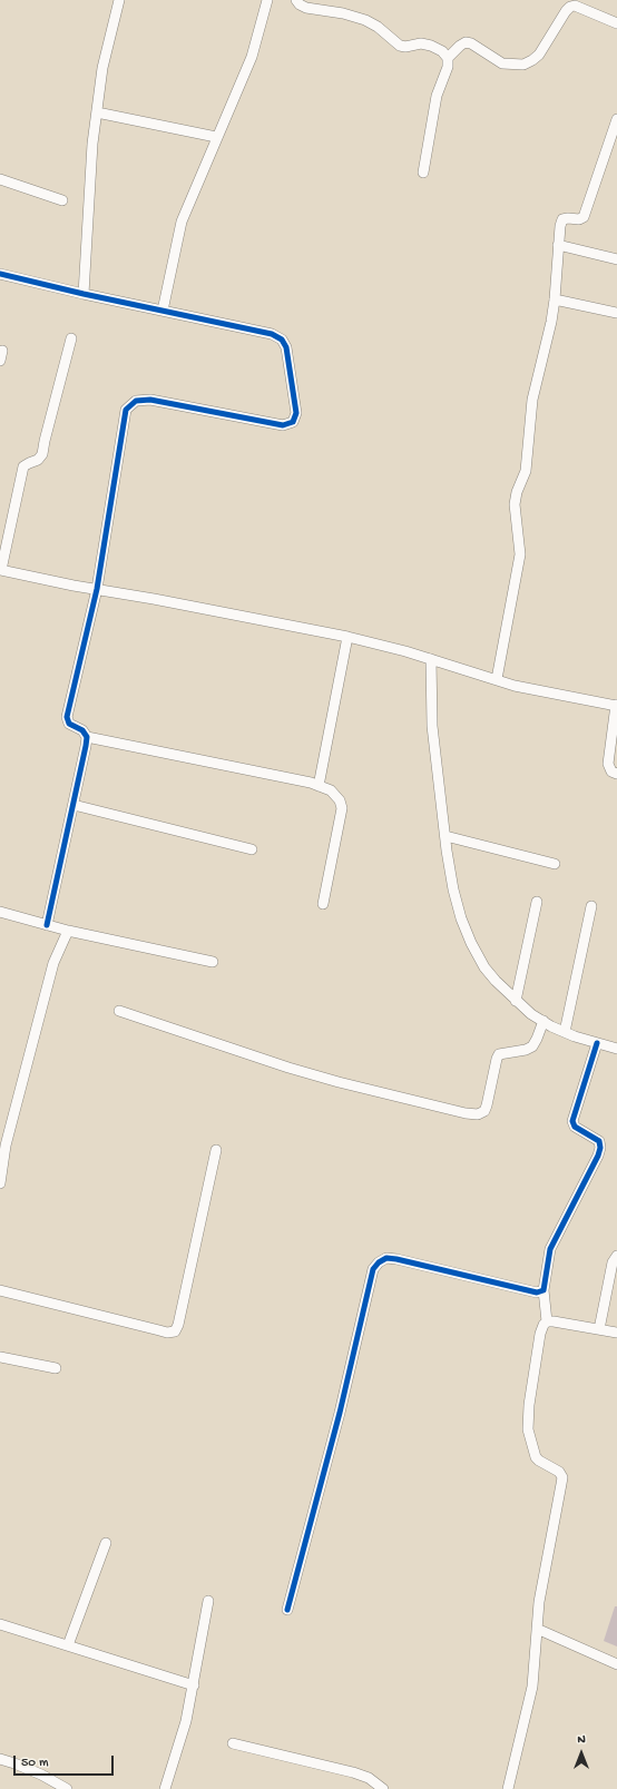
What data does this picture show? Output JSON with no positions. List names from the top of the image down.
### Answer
{
  "scale_bar": "50 m",
  "north": "top"
}
